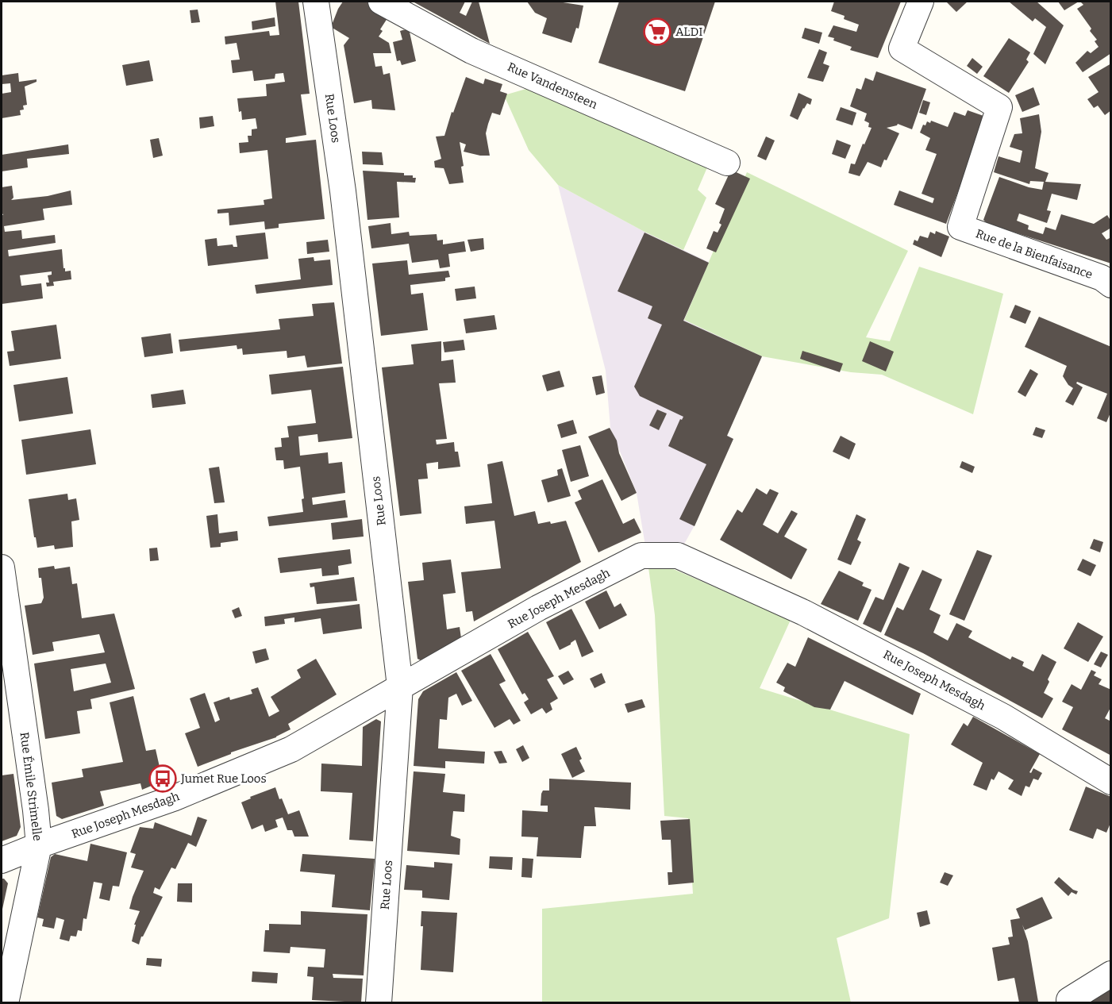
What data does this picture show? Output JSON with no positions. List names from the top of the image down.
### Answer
{
  "streets": {
    "street": [
      "Rue Vandensteen",
      "Rue Loos",
      "Rue de la Bienfaisance",
      "Rue Joseph Mesdagh",
      "Rue Émile Strimelle"
    ]
  },
  "crossings": [
    ["Rue Loos", "Rue Joseph Mesdagh"],
    ["Rue Joseph Mesdagh", "Rue Émile Strimelle"]
  ],
  "places": {
    "supermarket": ["ALDI"],
    "bus stop": ["Jumet Rue Loos"]
  }
}
